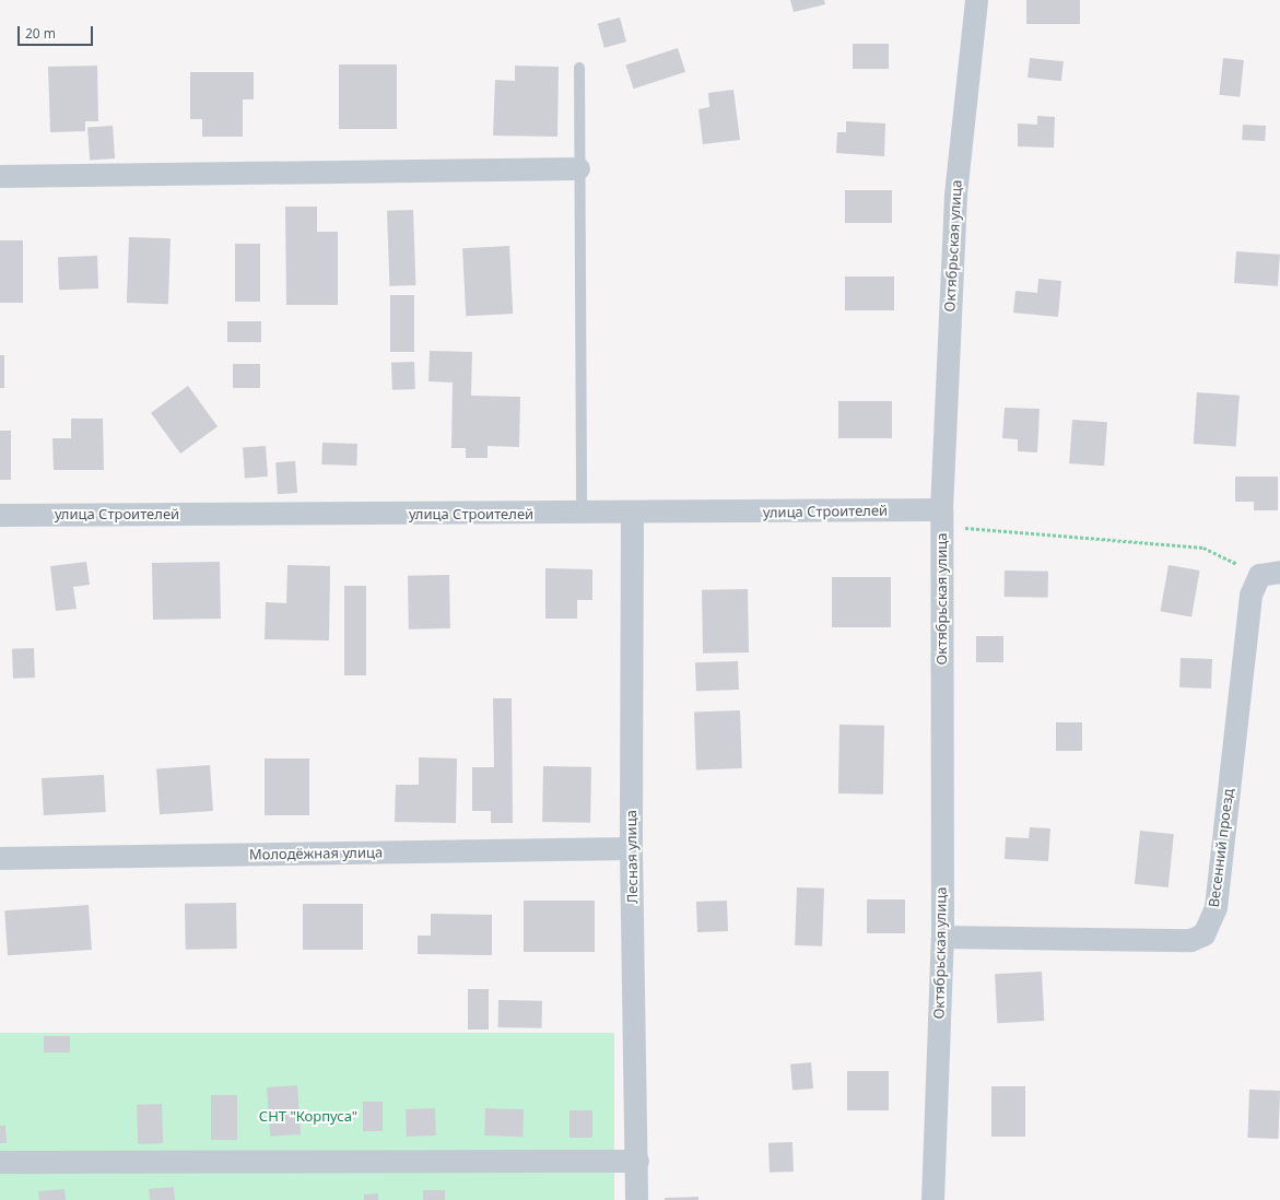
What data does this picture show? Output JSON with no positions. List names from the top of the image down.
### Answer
{
  "streets": {
    "street": [
      "Октябрьская улица",
      "улица Строителей",
      "Весенний проезд",
      "Молодёжная улица",
      "Лесная улица"
    ]
  },
  "crossings": [
    ["Октябрьская улица", "улица Строителей"],
    ["Октябрьская улица", "Весенний проезд"],
    ["улица Строителей", "Лесная улица"],
    ["Молодёжная улица", "Лесная улица"]
  ],
  "parks": ["СНТ \"Корпуса\""],
  "scale_bar": "20 m"
}
